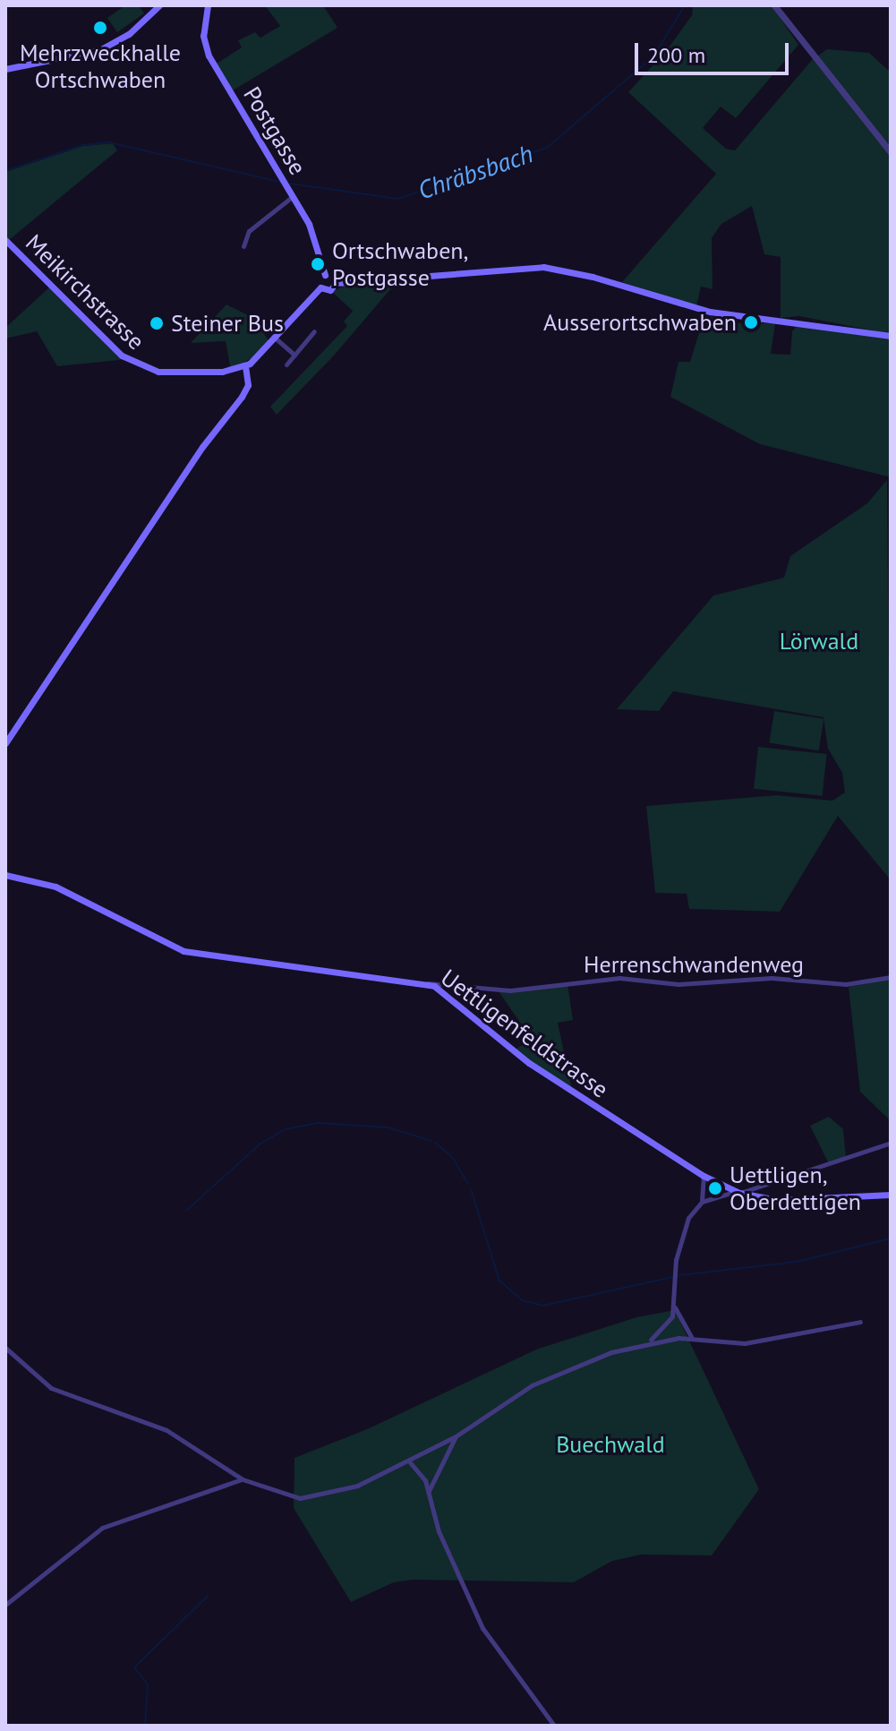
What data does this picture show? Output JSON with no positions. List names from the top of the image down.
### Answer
{
  "streets": {
    "main road": ["Postgasse", "Meikirchstrasse", "Uettligenfeldstrasse"],
    "street": ["Herrenschwandenweg"]
  },
  "crossings": [
    ["Herrenschwandenweg", "Uettligenfeldstrasse"]
  ],
  "water": ["Chräbsbach"],
  "parks": ["Lörwald", "Buechwald"],
  "places": [
    "Mehrzweckhalle Ortschwaben",
    "Ortschwaben, Postgasse",
    "Ausserortschwaben",
    "Steiner Bus",
    "Uettligen, Oberdettigen"
  ],
  "scale_bar": "200 m"
}
